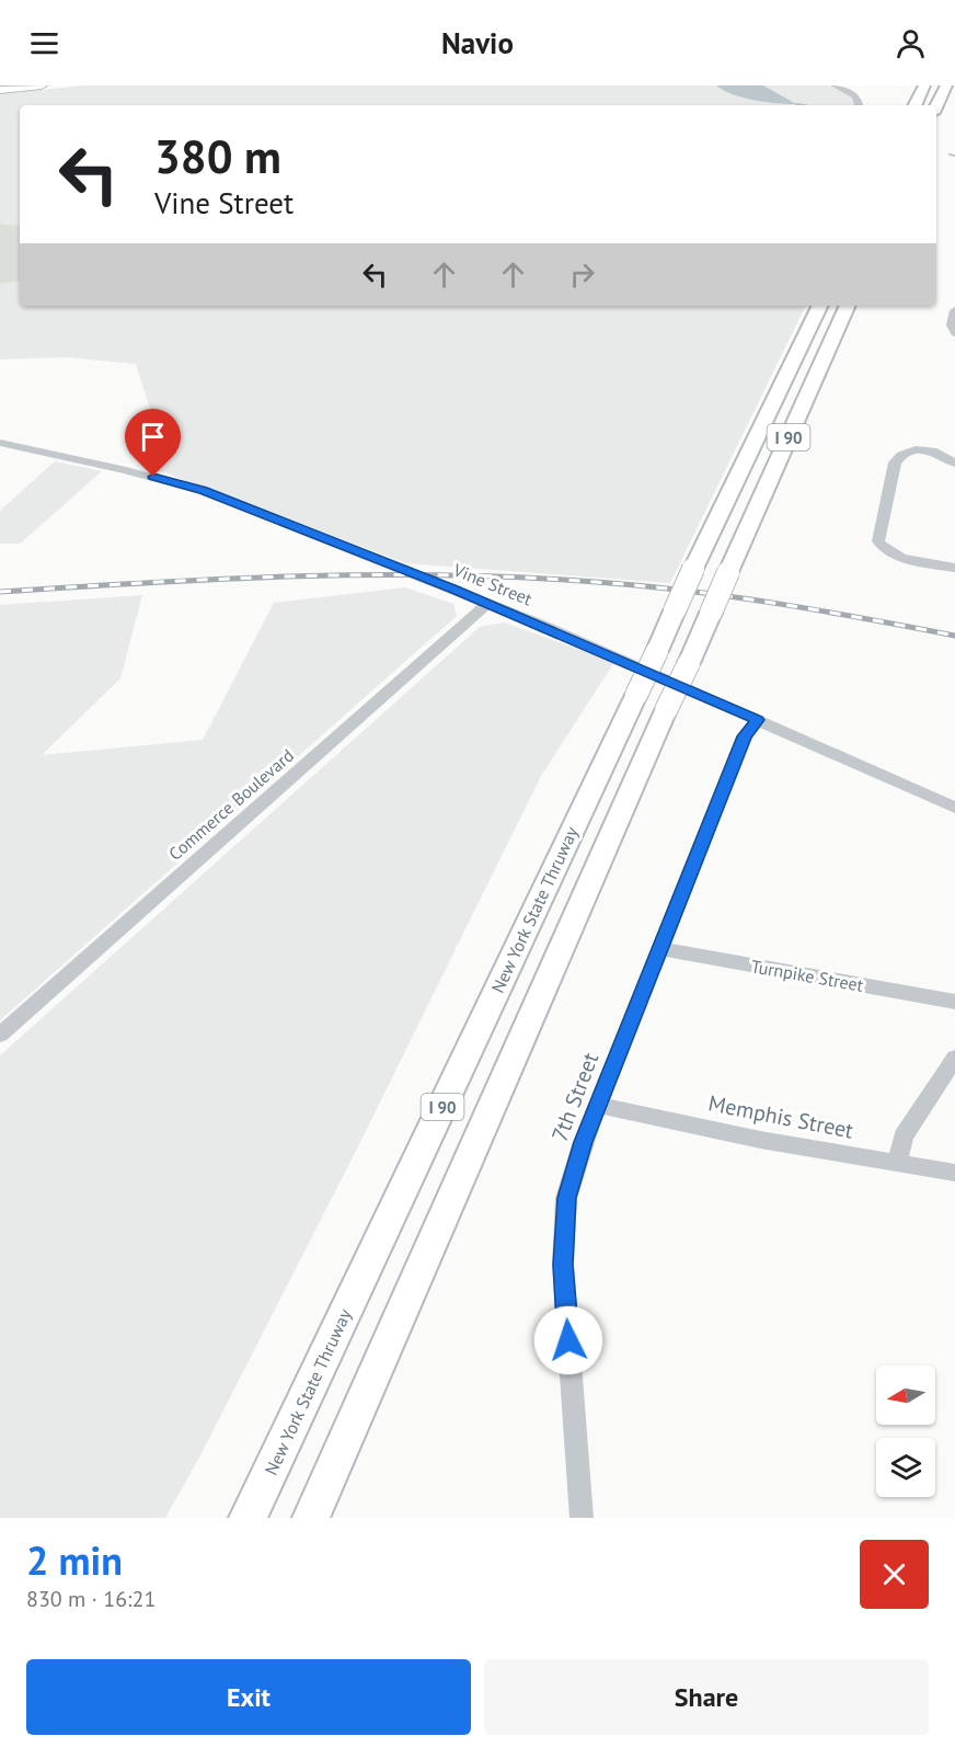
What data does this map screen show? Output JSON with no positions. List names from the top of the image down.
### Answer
{
  "streets": {
    "highway": ["I 90", "New York State Thruway"],
    "street": [
      "Vine Street",
      "Commerce Boulevard",
      "Turnpike Street",
      "7th Street",
      "Memphis Street"
    ]
  },
  "crossings": [
    ["Vine Street", "Commerce Boulevard"],
    ["Vine Street", "7th Street"],
    ["Turnpike Street", "7th Street"],
    ["7th Street", "Memphis Street"]
  ],
  "north": "left",
  "page": {
    "header": "Navio",
    "turn": ["380 m", "Vine Street"],
    "heading": ["2 min", "830 m · 16:21"],
    "buttons": ["Exit", "Share"]
  }
}
